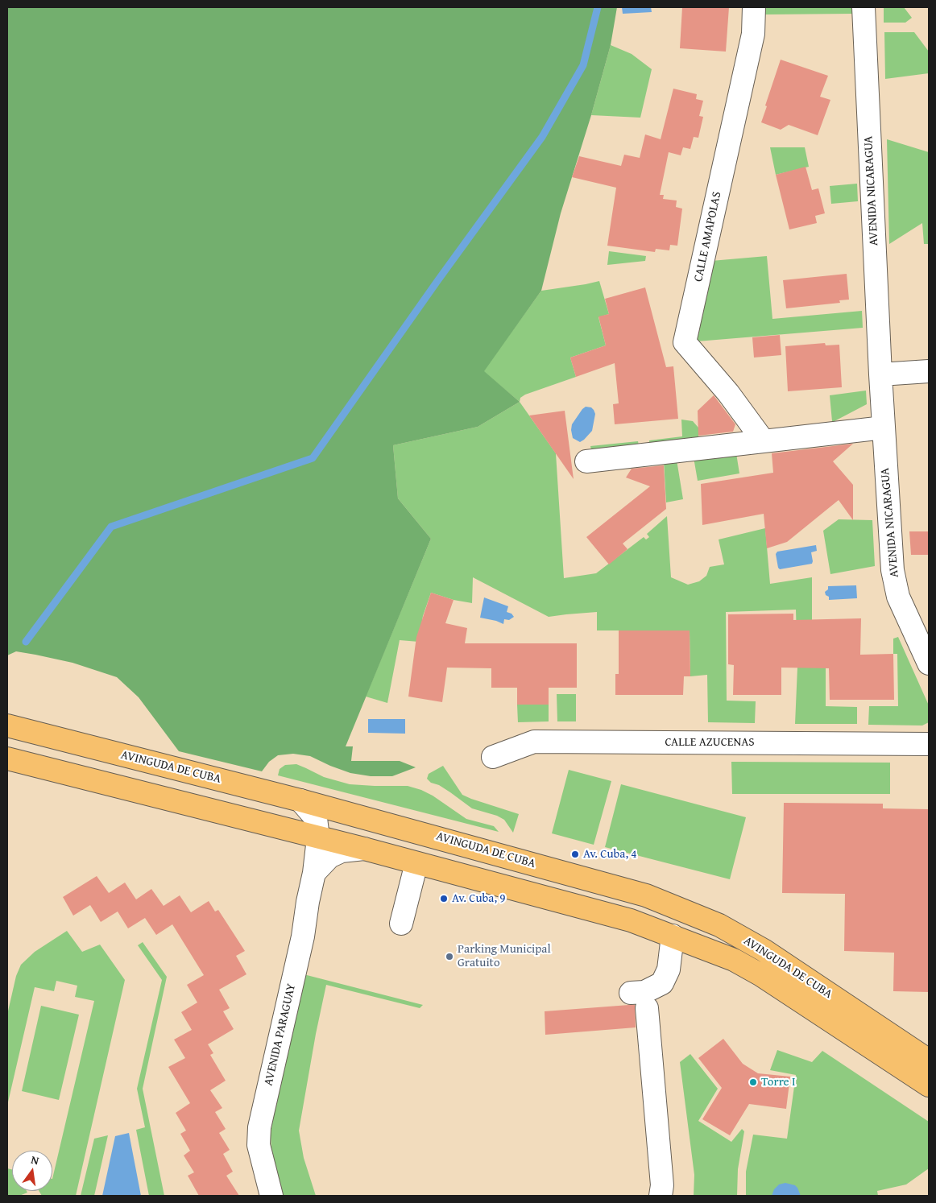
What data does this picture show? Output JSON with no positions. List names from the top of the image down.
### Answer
{
  "streets": {
    "main road": ["AVINGUDA DE CUBA"],
    "street": [
      "AVENIDA NICARAGUA",
      "CALLE AMAPOLAS",
      "CALLE AZUCENAS",
      "AVENIDA PARAGUAY"
    ]
  },
  "crossings": [
    ["AVINGUDA DE CUBA", "AVENIDA PARAGUAY"]
  ],
  "places": [
    "Av. Cuba, 4",
    "Av. Cuba, 9",
    "Parking Municipal Gratuito",
    "Torre I"
  ],
  "north": "top"
}
